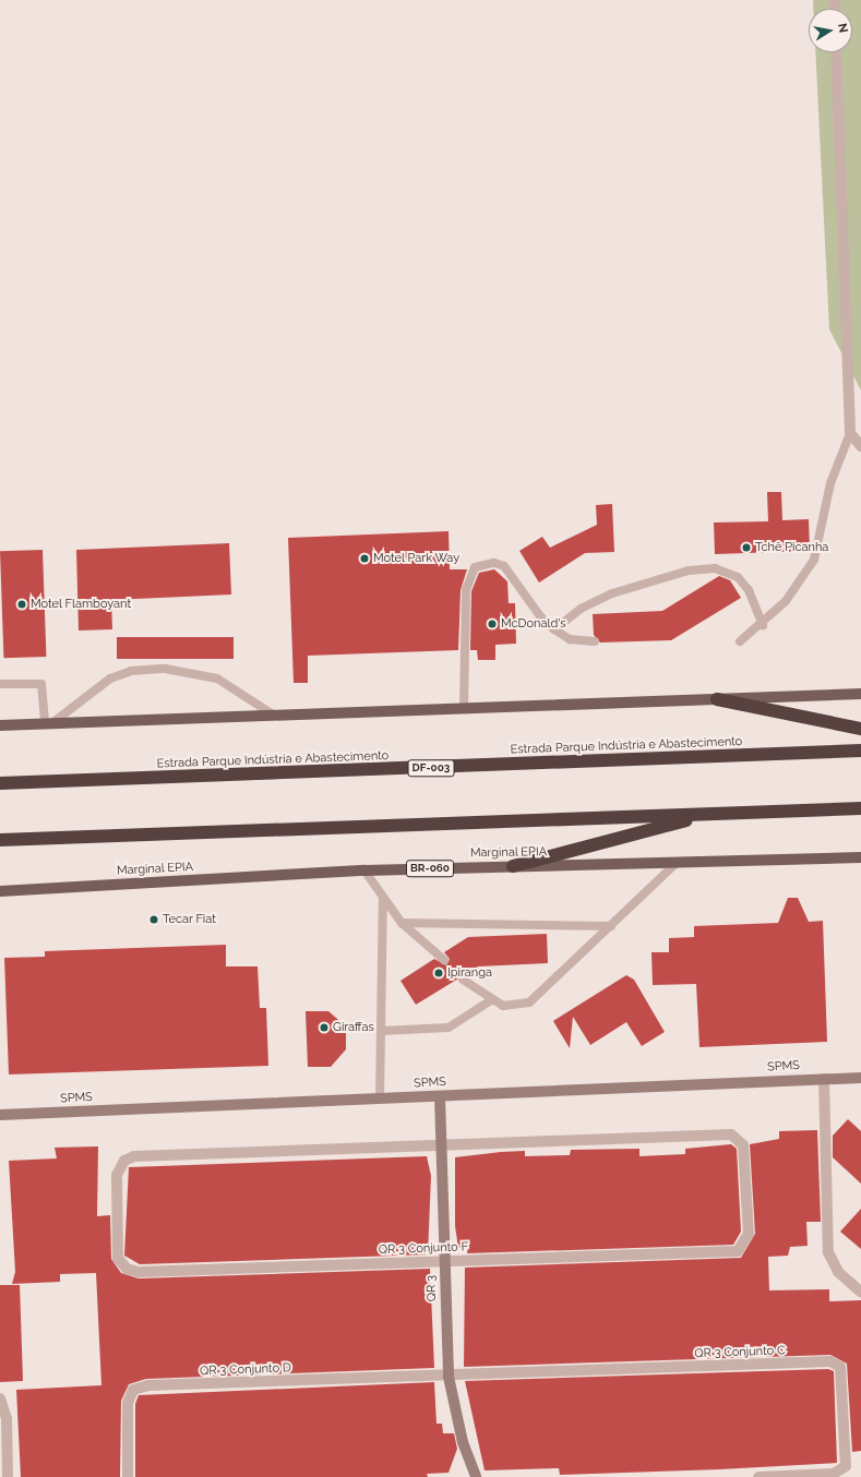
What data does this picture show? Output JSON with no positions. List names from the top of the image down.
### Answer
{
  "streets": {
    "highway": ["Estrada Parque Indústria e Abastecimento", "DF-003"],
    "main road": ["Marginal EPIA", "BR-060"],
    "street": [
      "SPMS",
      "QR 3 Conjunto F",
      "QR 3",
      "QR 3 Conjunto C",
      "QR 3 Conjunto D"
    ]
  },
  "crossings": [
    ["SPMS", "QR 3"],
    ["QR 3 Conjunto F", "QR 3"],
    ["QR 3", "QR 3 Conjunto C"],
    ["QR 3", "QR 3 Conjunto D"],
    ["QR 3 Conjunto C", "QR 3 Conjunto D"]
  ],
  "places": [
    "Tchê Picanha",
    "Motel Park Way",
    "Motel Flamboyant",
    "McDonald's",
    "Tecar Fiat",
    "Ipiranga",
    "Giraffas"
  ],
  "north": "right"
}
